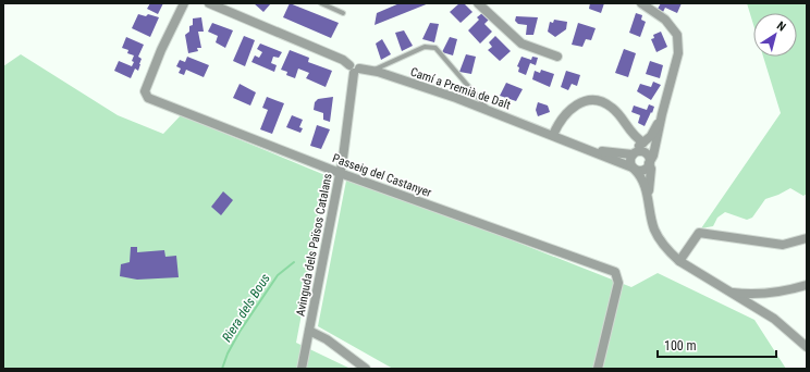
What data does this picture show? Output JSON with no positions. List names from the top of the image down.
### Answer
{
  "streets": {
    "street": ["Camí a Premià de Dalt", "Passeig del Castanyer", "Avinguda dels Països Catalans"]
  },
  "crossings": [
    ["Camí a Premià de Dalt", "Avinguda dels Països Catalans"],
    ["Passeig del Castanyer", "Avinguda dels Països Catalans"]
  ],
  "water": ["Riera dels Bous"],
  "scale_bar": "100 m",
  "north": "top right"
}
